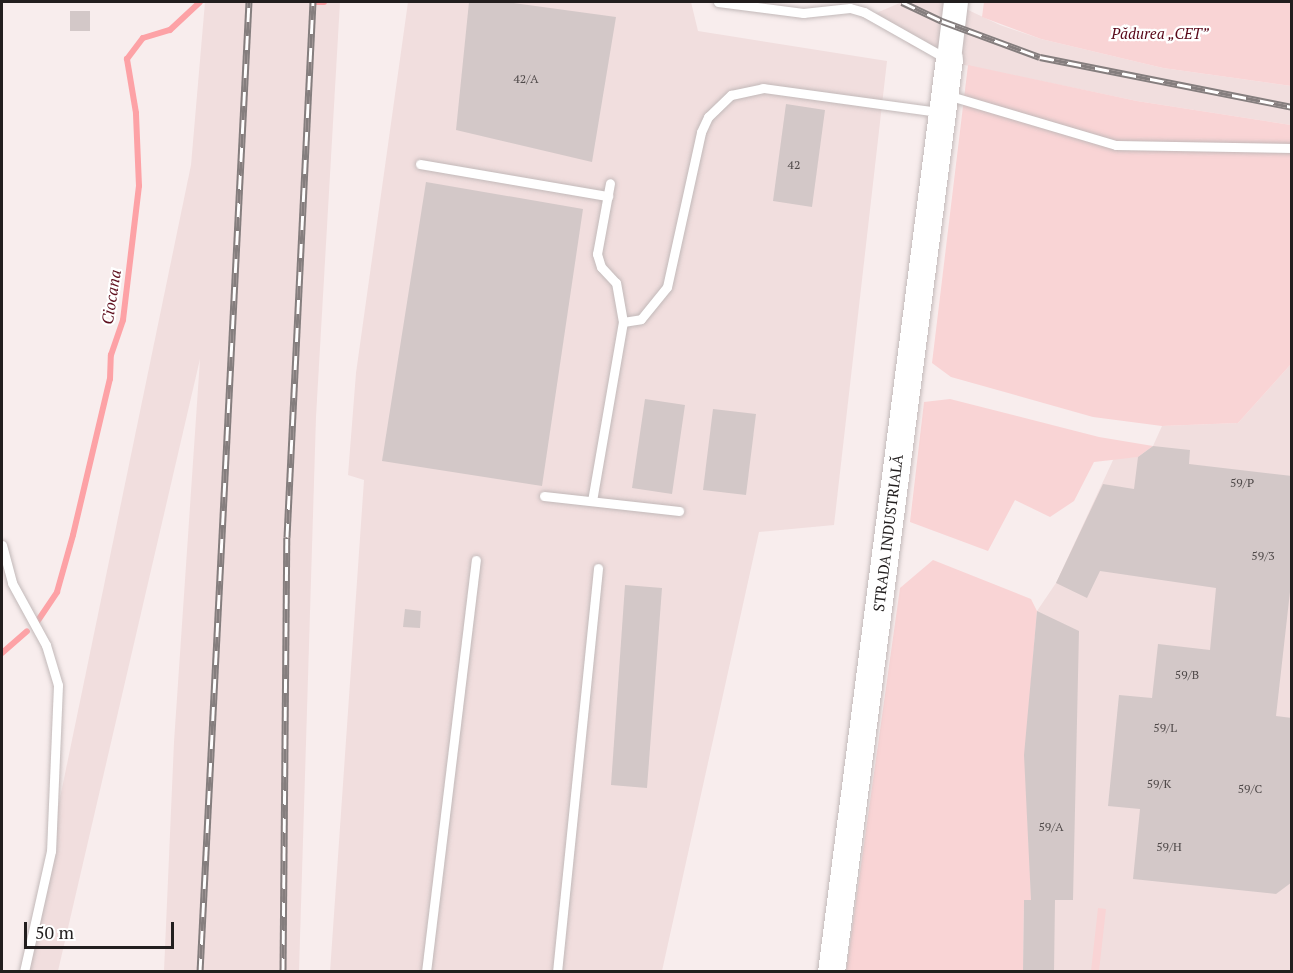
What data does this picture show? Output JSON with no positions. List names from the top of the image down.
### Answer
{
  "streets": {
    "main road": ["STRADA INDUSTRIALĂ"]
  },
  "water": ["Ciocana"],
  "parks": ["Pădurea „CET”"],
  "house_numbers": [
    "42/A",
    "42",
    "59/P",
    "59/3",
    "59/B",
    "59/L",
    "59/K",
    "59/C",
    "59/A",
    "59/H"
  ],
  "scale_bar": "50 m"
}
